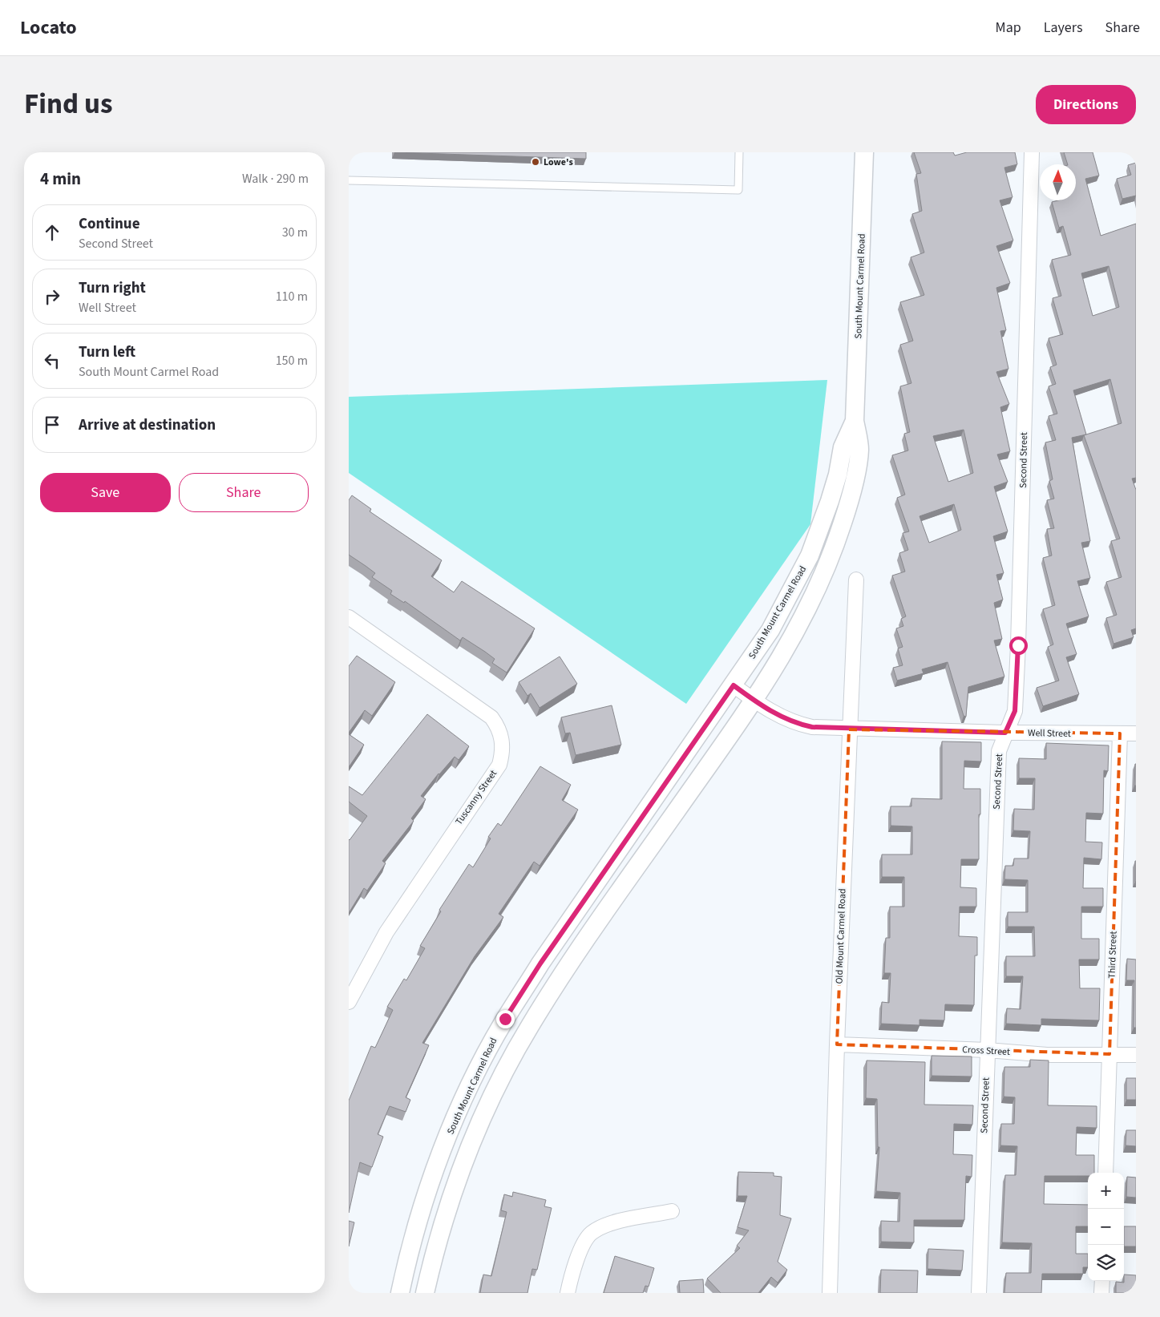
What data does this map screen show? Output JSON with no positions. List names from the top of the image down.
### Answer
{
  "streets": {
    "street": [
      "South Mount Carmel Road",
      "Second Street",
      "Well Street",
      "Tuscanny Street",
      "Old Mount Carmel Road",
      "Third Street",
      "Cross Street"
    ]
  },
  "crossings": [
    ["South Mount Carmel Road", "Well Street"],
    ["Second Street", "Well Street"],
    ["Second Street", "Cross Street"],
    ["Well Street", "Old Mount Carmel Road"],
    ["Well Street", "Third Street"],
    ["Old Mount Carmel Road", "Cross Street"],
    ["Third Street", "Cross Street"]
  ],
  "places": ["Lowe's"],
  "north": "top",
  "page": {
    "header": "Locato",
    "nav": ["Map", "Layers", "Share"],
    "title": "Find us",
    "buttons": [
      "Directions",
      ["Save", "Share"]
    ],
    "heading": ["4 min", "Walk · 290 m"],
    "list": [
      ["Continue", "Second Street", "30 m"],
      ["Turn right", "Well Street", "110 m"],
      ["Turn left", "South Mount Carmel Road", "150 m"],
      "Arrive at destination"
    ],
    "map_buttons": ["+", "−"]
  }
}
